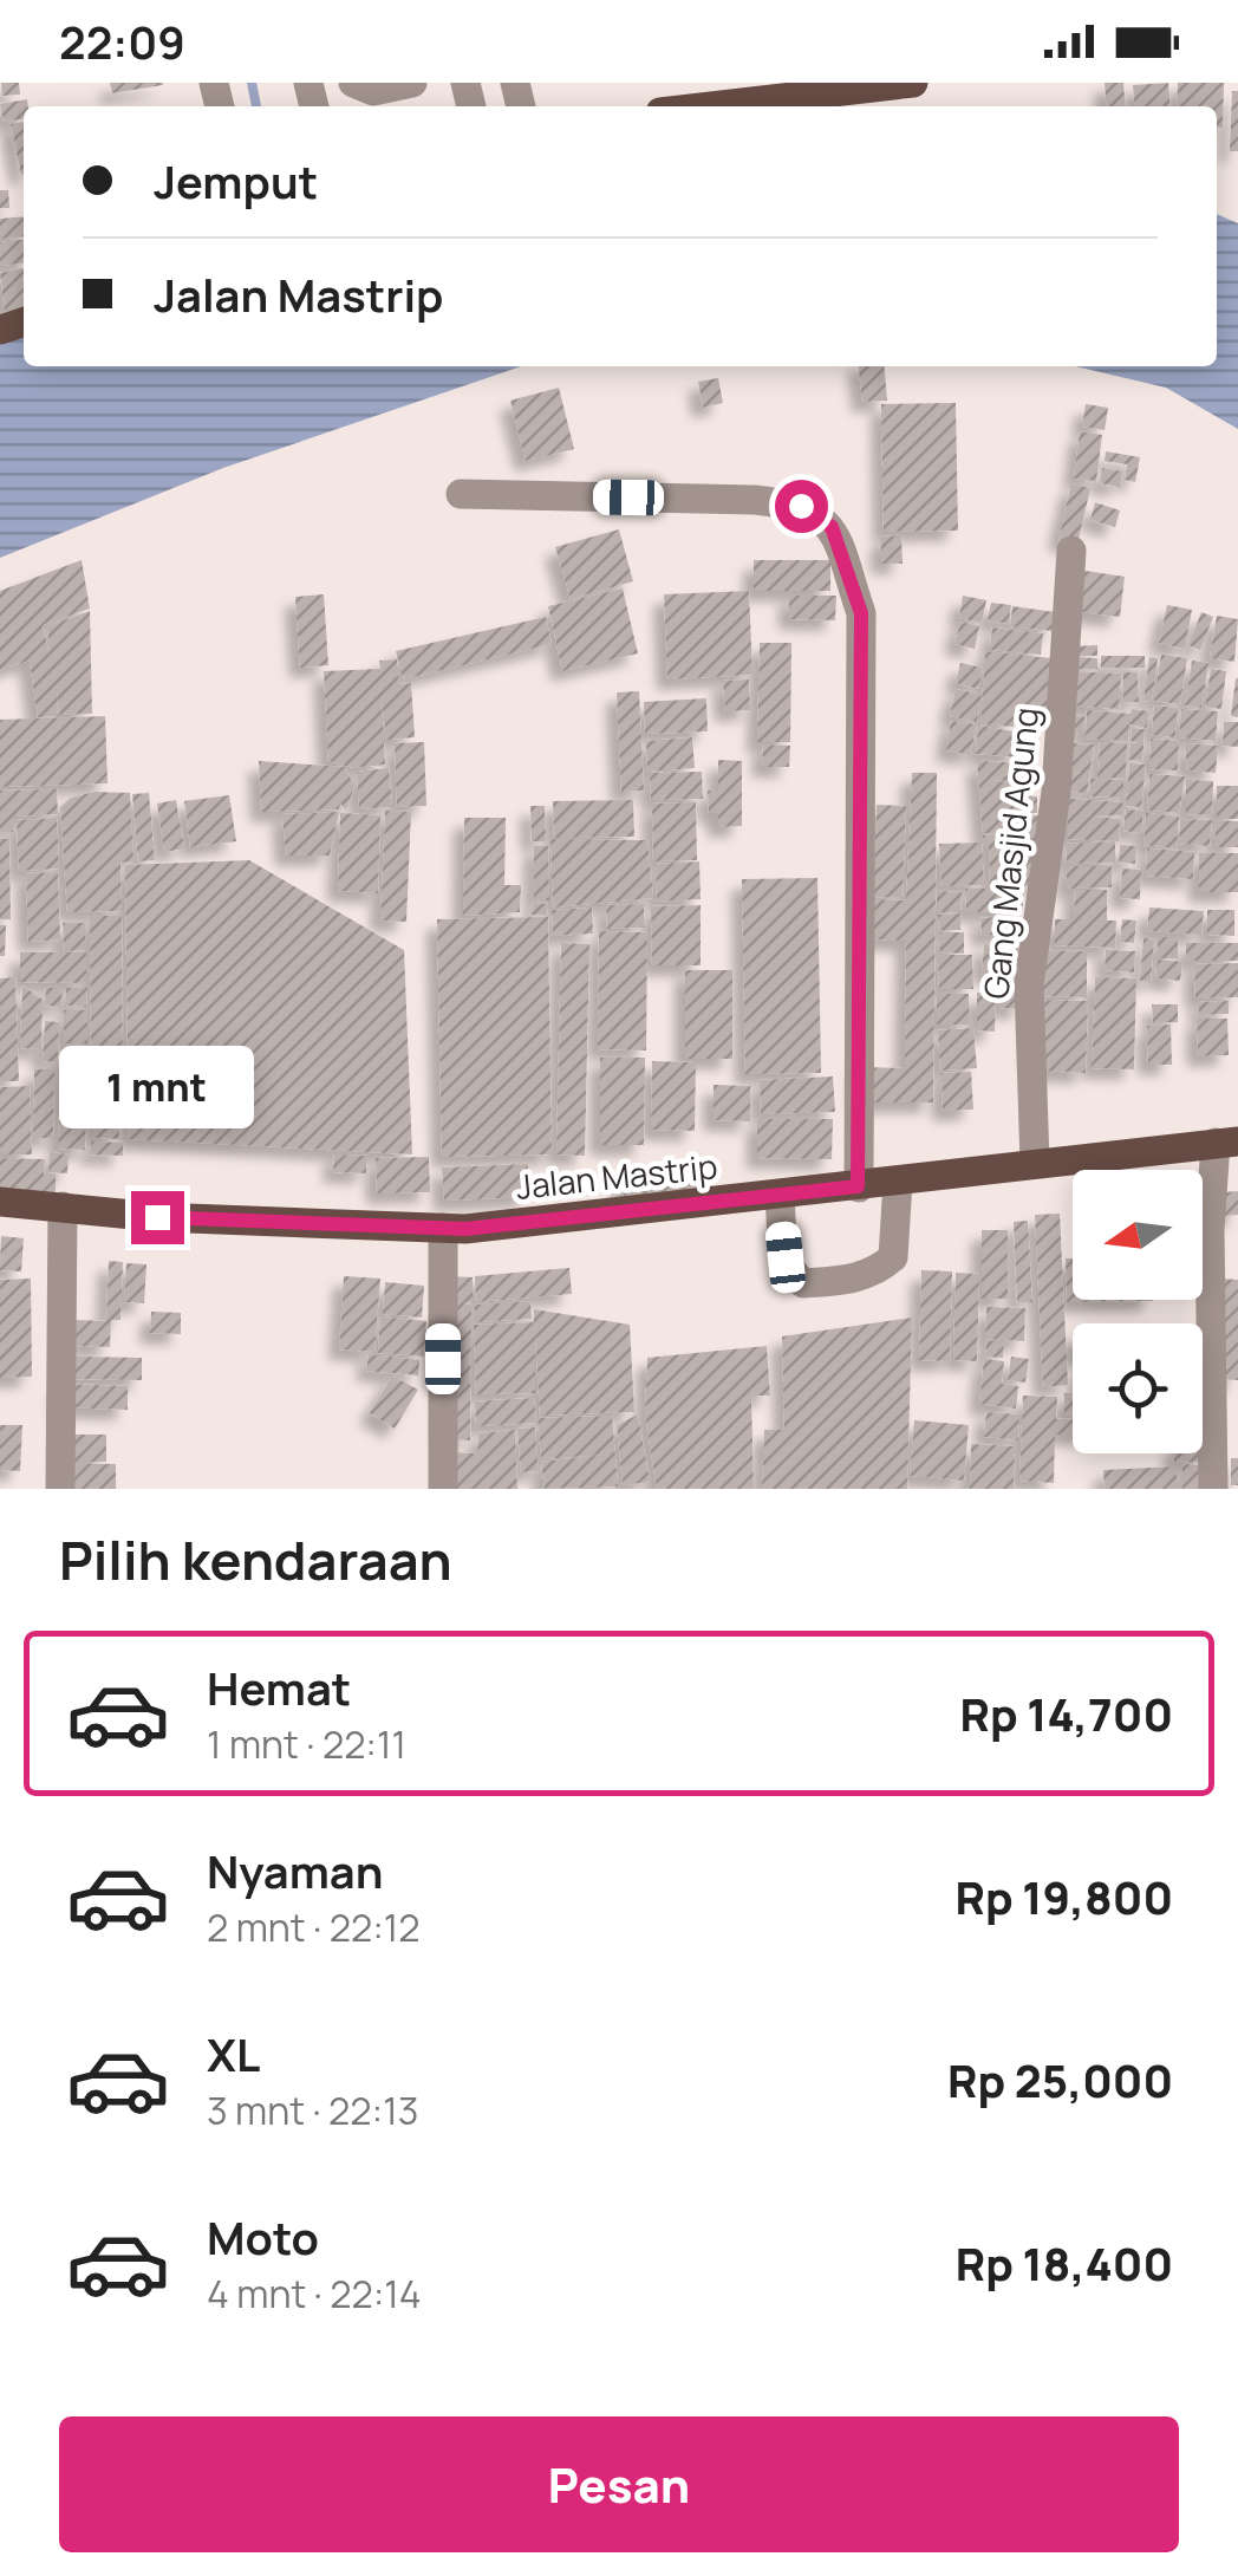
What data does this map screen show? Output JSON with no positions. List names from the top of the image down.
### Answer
{
  "streets": {
    "main road": ["Jalan Mastrip"],
    "street": ["Gang Masjid Agung"]
  },
  "crossings": [
    ["Gang Masjid Agung", "Jalan Mastrip"]
  ],
  "north": "left",
  "page": {
    "status": "22:09",
    "banner": ["Jemput", "Jalan Mastrip"],
    "bubble": "1 mnt",
    "heading": "Pilih kendaraan",
    "list": [
      {
        "name": "Hemat",
        "note": "1 mnt · 22:11",
        "value": "Rp 14,700"
      },
      {
        "name": "Nyaman",
        "note": "2 mnt · 22:12",
        "value": "Rp 19,800"
      },
      {
        "name": "XL",
        "note": "3 mnt · 22:13",
        "value": "Rp 25,000"
      },
      {
        "name": "Moto",
        "note": "4 mnt · 22:14",
        "value": "Rp 18,400"
      }
    ],
    "buttons": "Pesan"
  }
}
